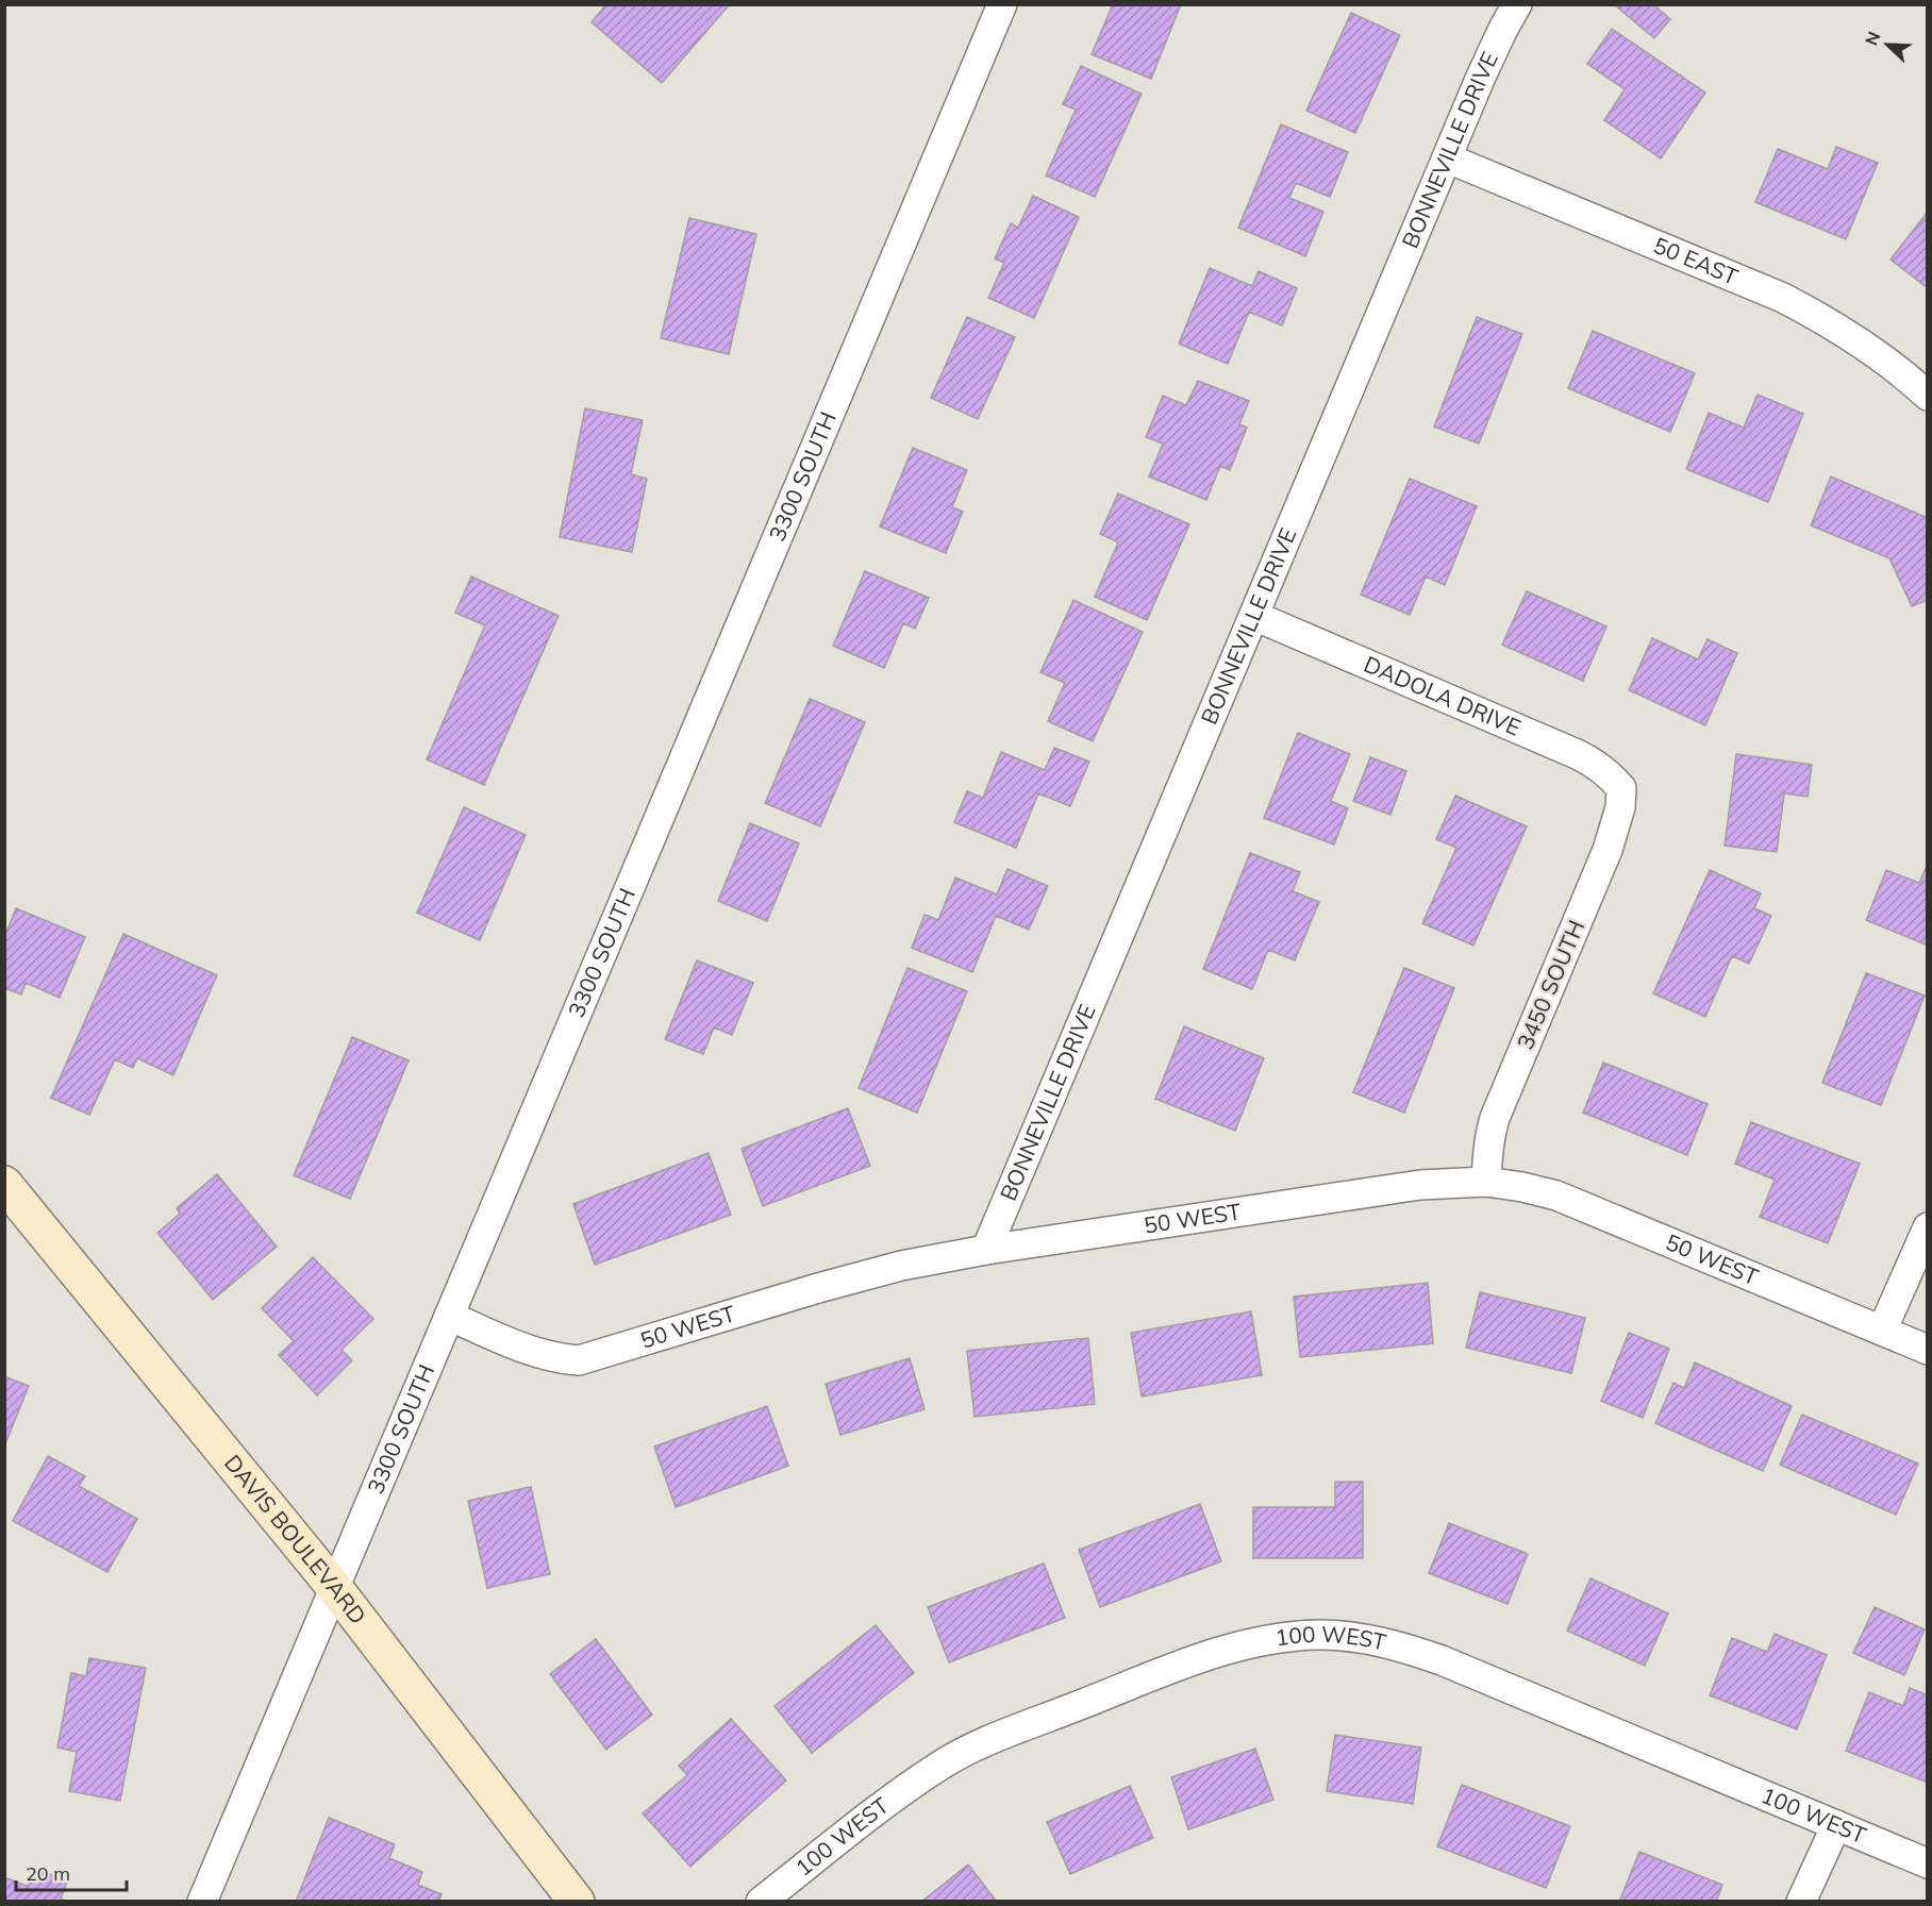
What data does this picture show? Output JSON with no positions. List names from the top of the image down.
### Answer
{
  "streets": {
    "street": [
      "BONNEVILLE DRIVE",
      "50 EAST",
      "3300 SOUTH",
      "DADOLA DRIVE",
      "3450 SOUTH",
      "50 WEST",
      "DAVIS BOULEVARD",
      "100 WEST"
    ]
  },
  "crossings": [
    ["BONNEVILLE DRIVE", "50 EAST"],
    ["BONNEVILLE DRIVE", "DADOLA DRIVE"],
    ["BONNEVILLE DRIVE", "50 WEST"],
    ["3300 SOUTH", "50 WEST"],
    ["3300 SOUTH", "DAVIS BOULEVARD"],
    ["DADOLA DRIVE", "3450 SOUTH"],
    ["3450 SOUTH", "50 WEST"]
  ],
  "scale_bar": "20 m",
  "north": "top left"
}
